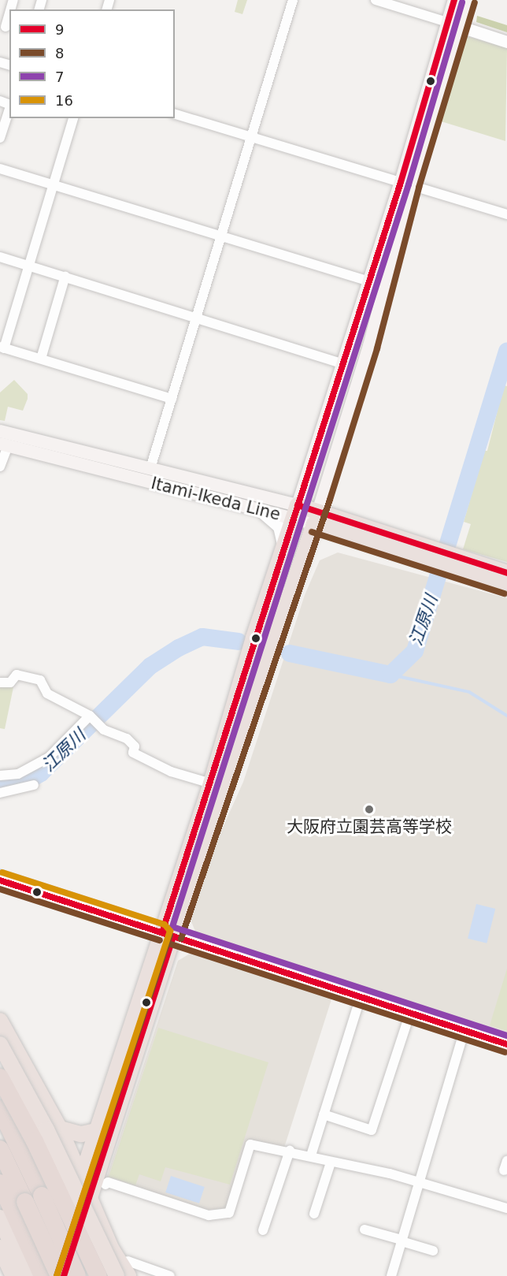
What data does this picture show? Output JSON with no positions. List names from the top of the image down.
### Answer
{
  "streets": {
    "main road": ["Itami-Ikeda Line"]
  },
  "water": ["江原川"],
  "places": ["大阪府立園芸高等学校"],
  "lines": [
    "transit line 9",
    "transit line 8",
    "transit line 7",
    "transit line 16"
  ],
  "legend": [
    "9",
    "8",
    "7",
    "16"
  ]
}
